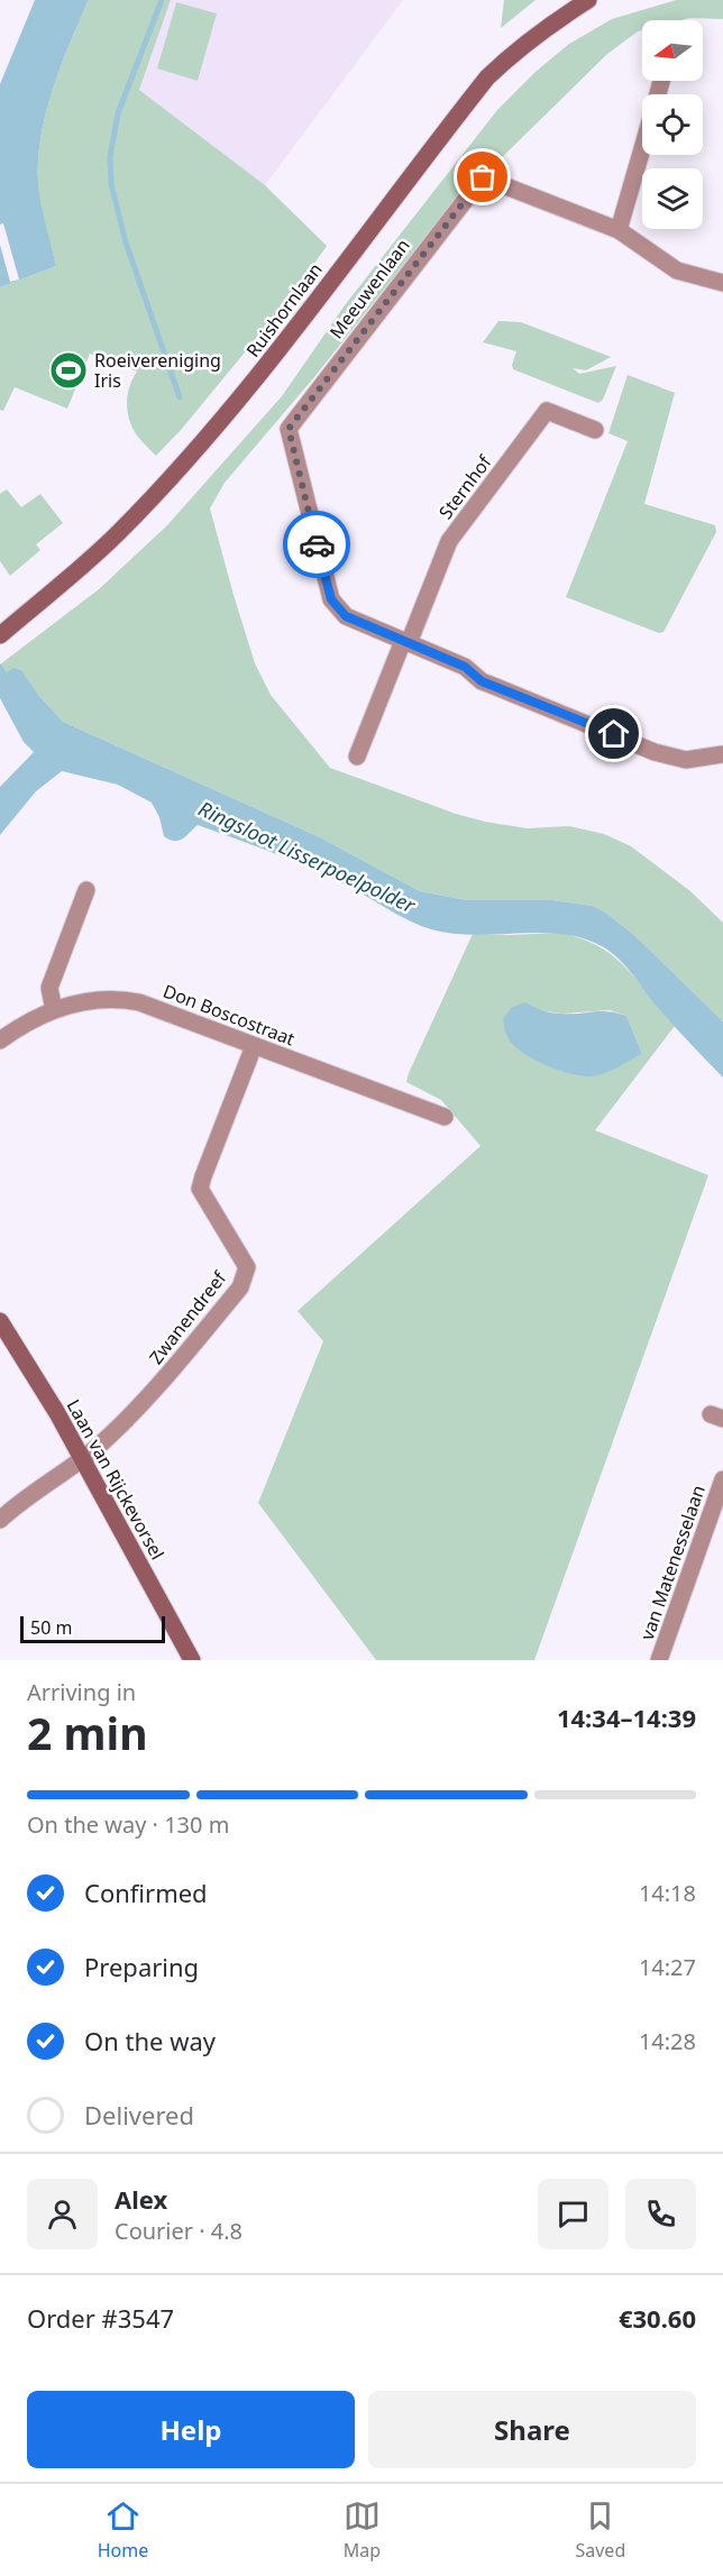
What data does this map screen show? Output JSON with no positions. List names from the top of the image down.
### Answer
{
  "streets": {
    "main road": ["Ruishornlaan", "Laan van Rijckevorsel"],
    "street": [
      "Meeuwenlaan",
      "Sternhof",
      "Don Boscostraat",
      "Zwanendreef",
      "van Matenesselaan"
    ]
  },
  "crossings": [
    ["Meeuwenlaan", "Sternhof"],
    ["Don Boscostraat", "Zwanendreef"],
    ["Zwanendreef", "Laan van Rijckevorsel"]
  ],
  "water": ["Ringsloot Lisserpoelpolder"],
  "places": {
    "sports": ["Roeivereniging Iris"]
  },
  "scale_bar": "50 m",
  "north": "left",
  "page": {
    "scale": "50 m",
    "heading": ["2 min", "Arriving in", "14:34–14:39"],
    "panel": [
      "Alex",
      "Courier · 4.8",
      "Order #3547",
      "€30.60"
    ],
    "bar": "On the way · 130 m",
    "list": [
      ["Confirmed", "14:18"],
      ["Preparing", "14:27"],
      ["On the way", "14:28"],
      "Delivered"
    ],
    "buttons": ["Help", "Share"],
    "tabs": ["Home", "Map", "Saved"]
  }
}
